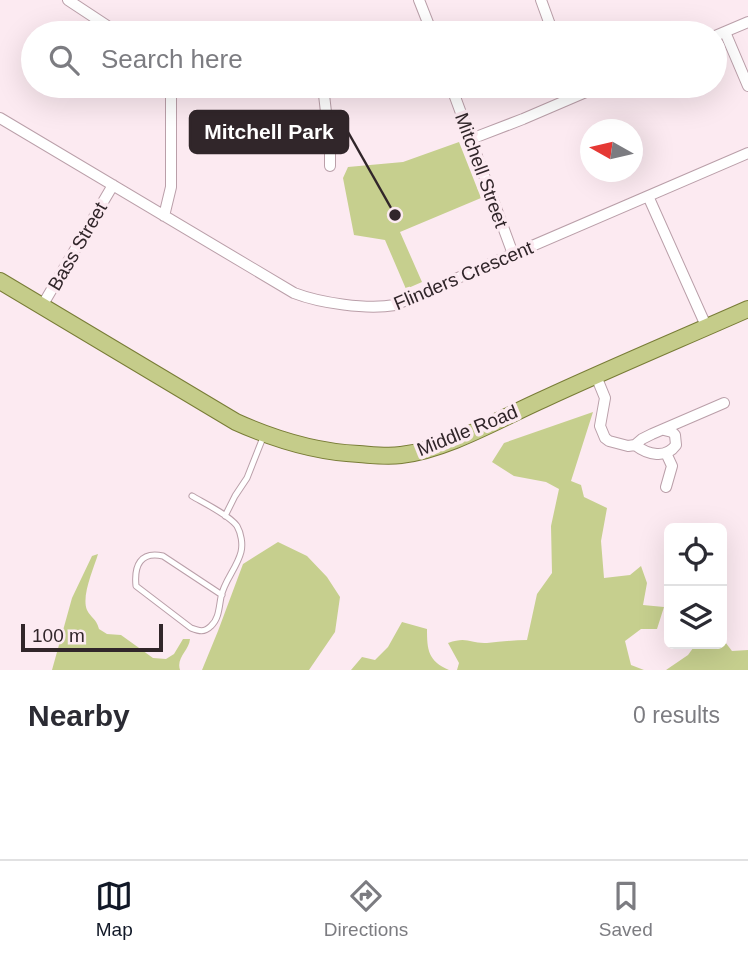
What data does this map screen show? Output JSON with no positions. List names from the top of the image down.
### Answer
{
  "streets": {
    "main road": ["Middle Road"],
    "street": ["Mitchell Street", "Bass Street", "Flinders Crescent"]
  },
  "crossings": [
    ["Mitchell Street", "Flinders Crescent"],
    ["Bass Street", "Flinders Crescent"],
    ["Bass Street", "Middle Road"]
  ],
  "places": ["Mitchell Park"],
  "scale_bar": "100 m",
  "north": "left",
  "page": {
    "search": "Search here",
    "scale": "100 m",
    "heading": ["Nearby", "0 results"],
    "nav": ["Map", "Directions", "Saved"]
  }
}
